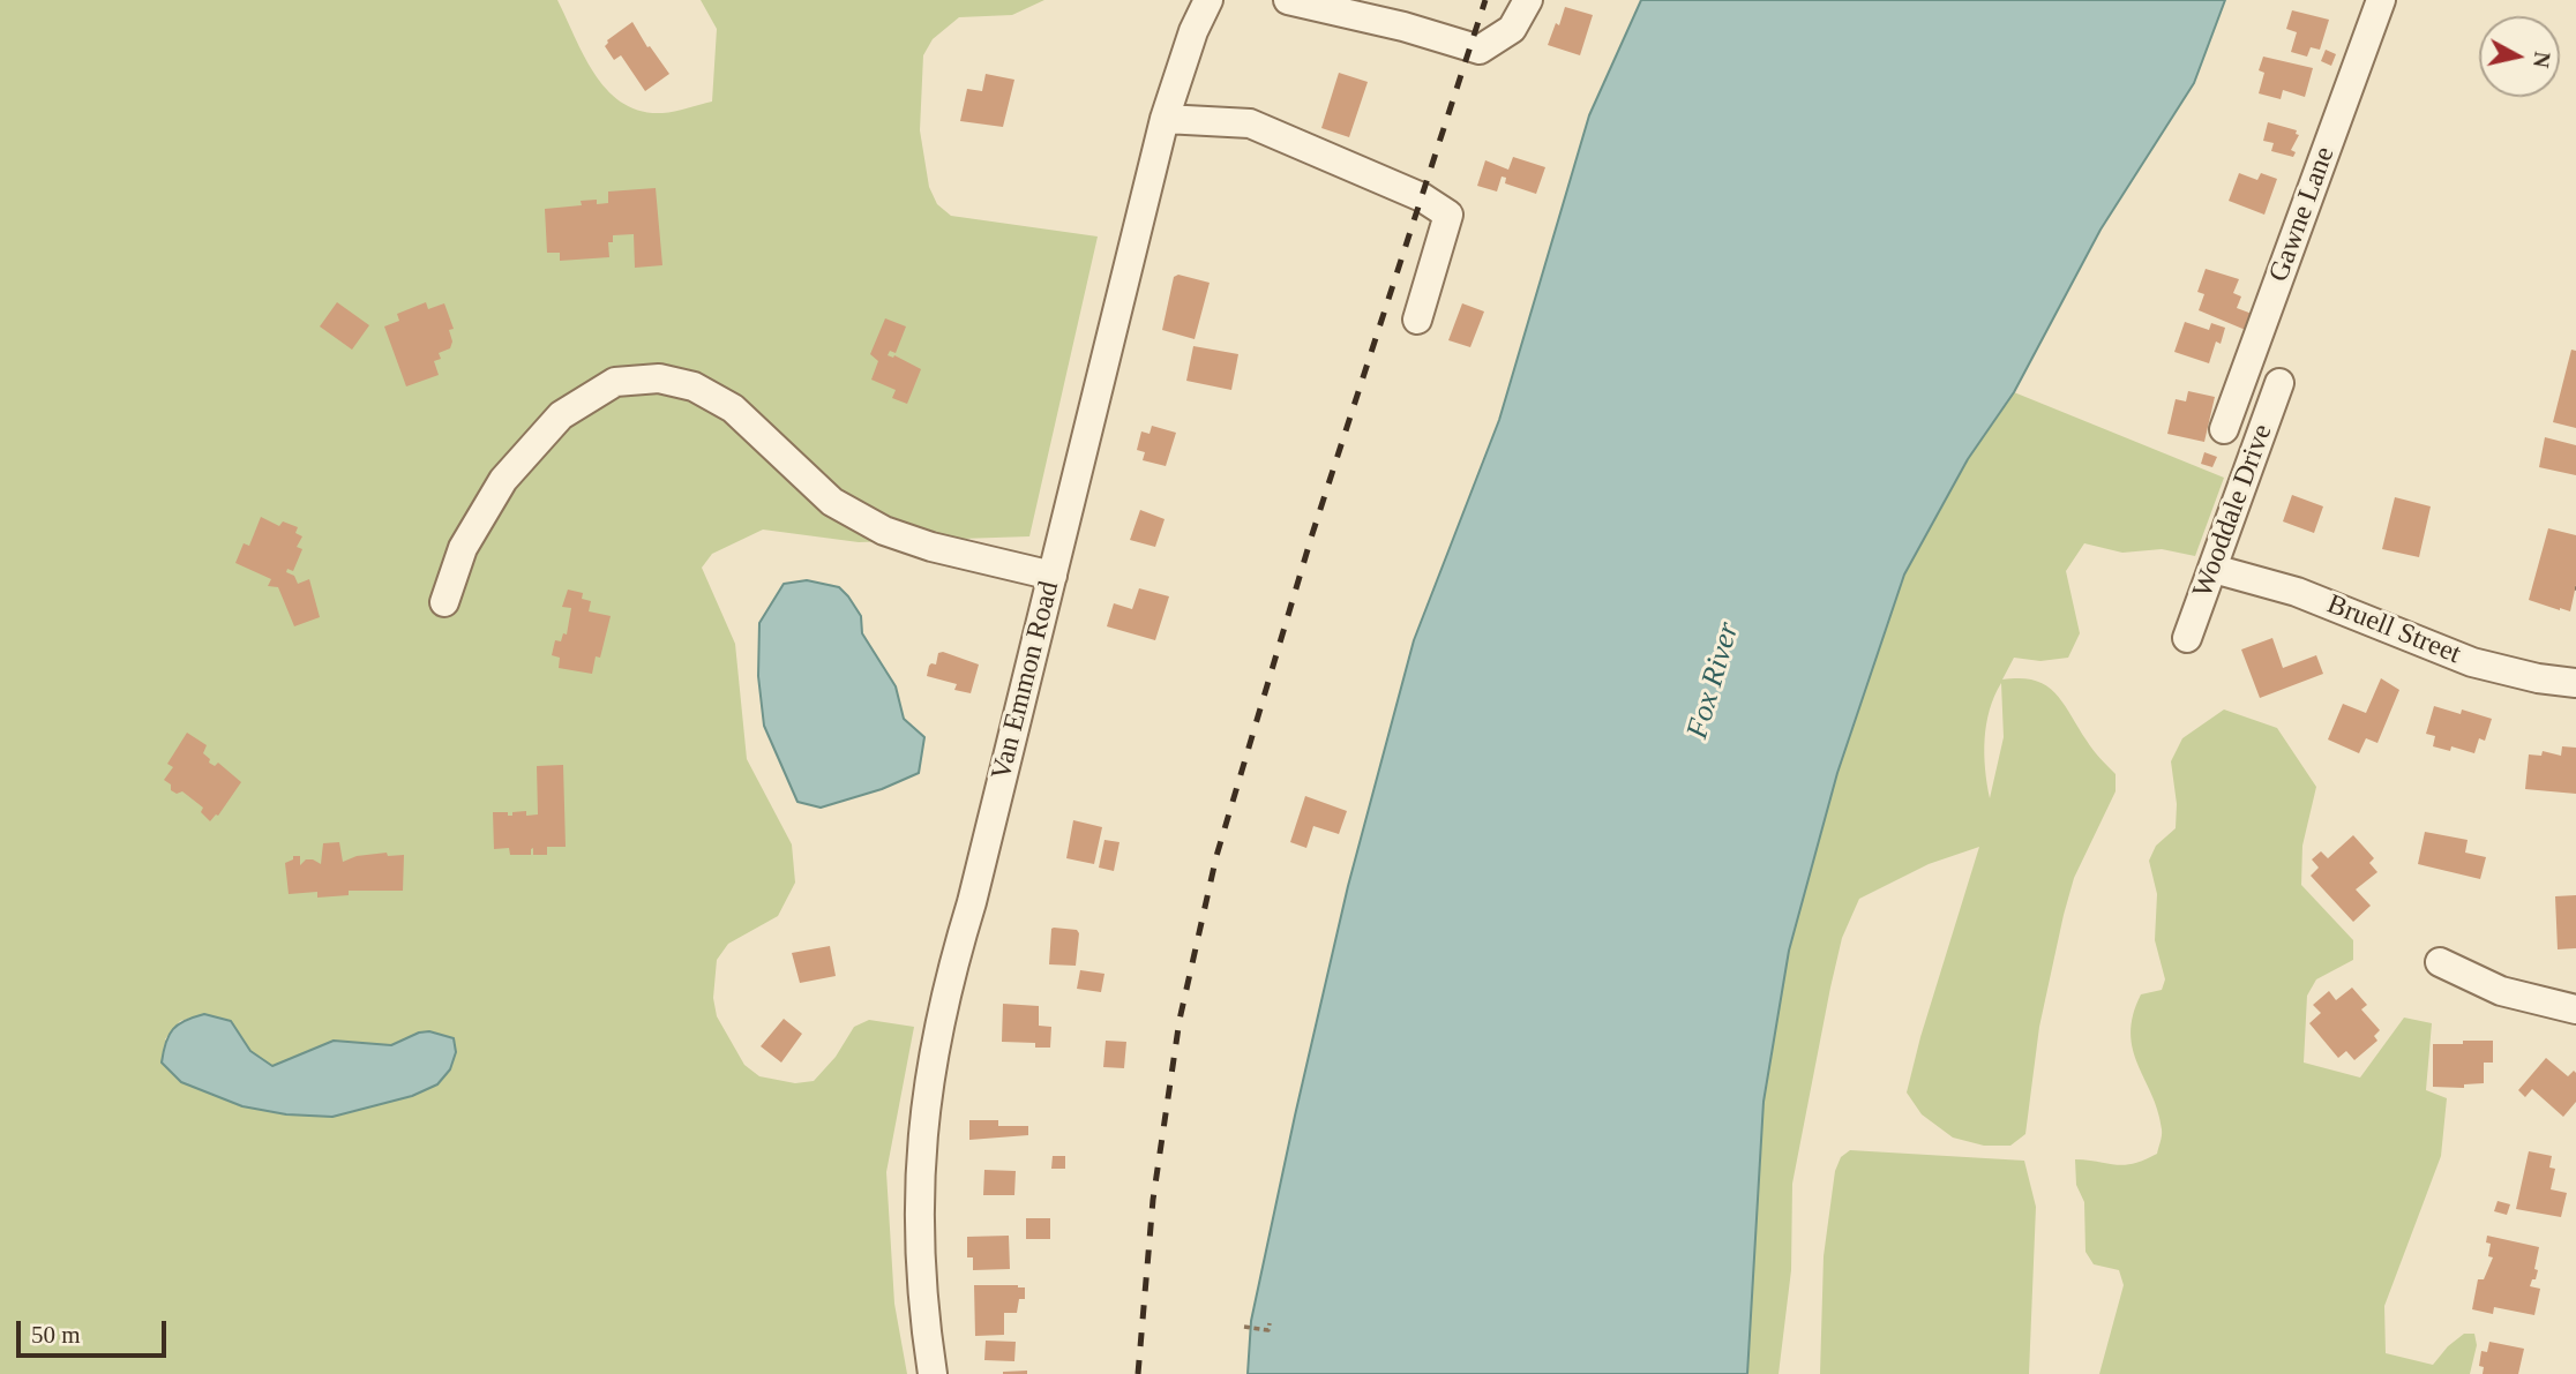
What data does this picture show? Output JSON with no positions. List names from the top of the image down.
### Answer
{
  "streets": {
    "street": [
      "Gawne Lane",
      "Wooddale Drive",
      "Bruell Street",
      "Van Emmon Road"
    ]
  },
  "crossings": [
    ["Wooddale Drive", "Bruell Street"]
  ],
  "water": ["Fox River"],
  "scale_bar": "50 m",
  "north": "right"
}
